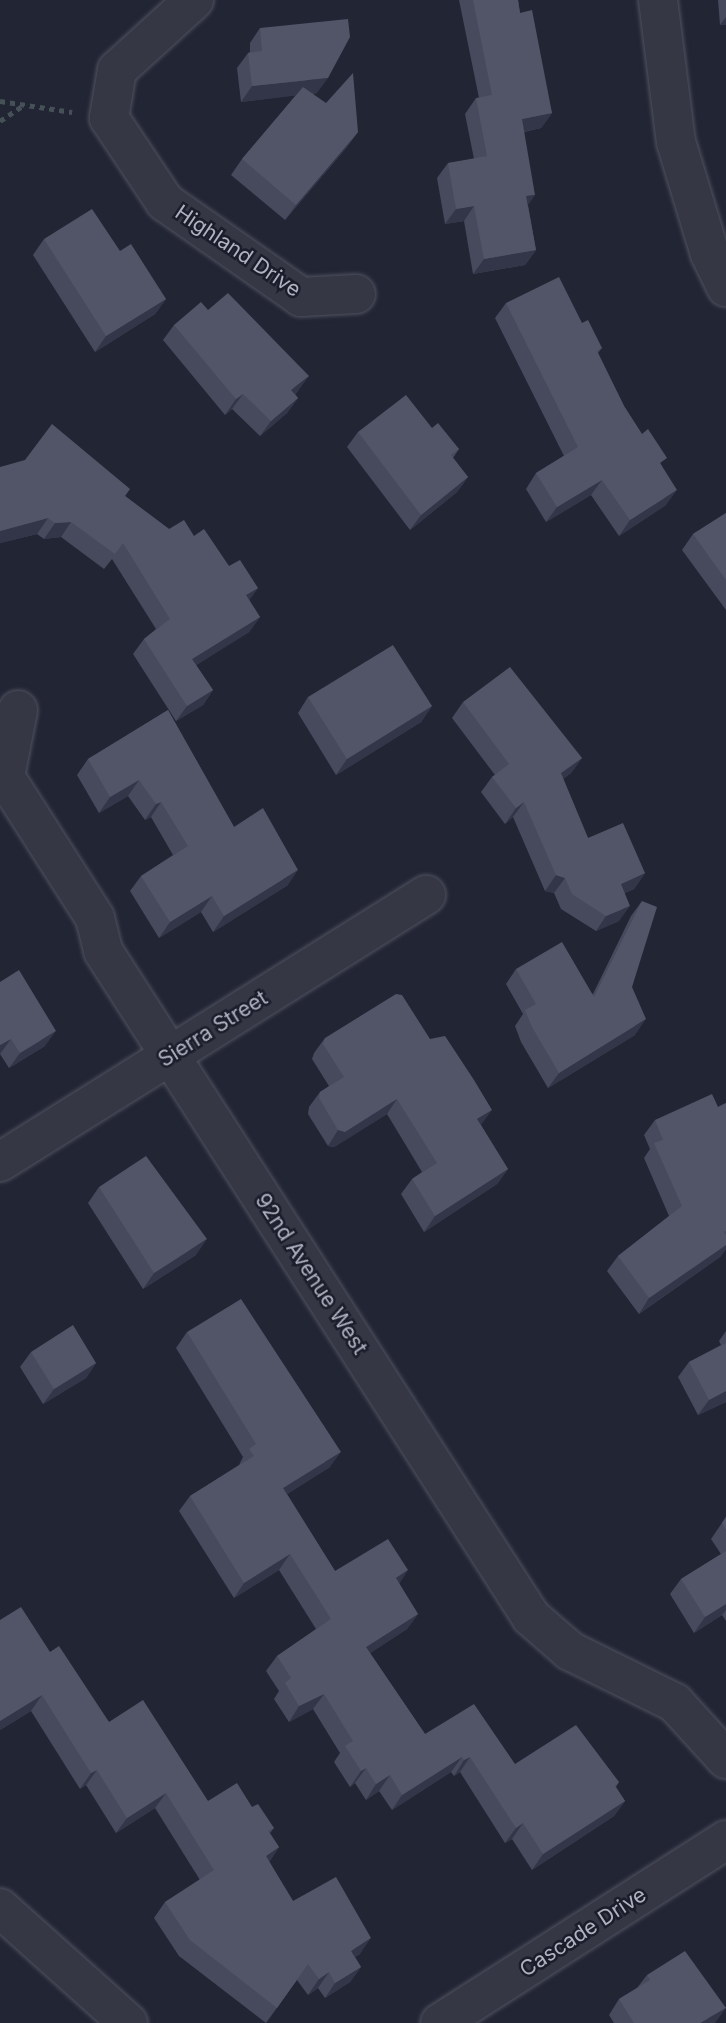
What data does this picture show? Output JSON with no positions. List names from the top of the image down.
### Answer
{
  "streets": {
    "street": [
      "Highland Drive",
      "Sierra Street",
      "92nd Avenue West",
      "Cascade Drive"
    ]
  },
  "crossings": [
    ["Sierra Street", "92nd Avenue West"]
  ]
}
